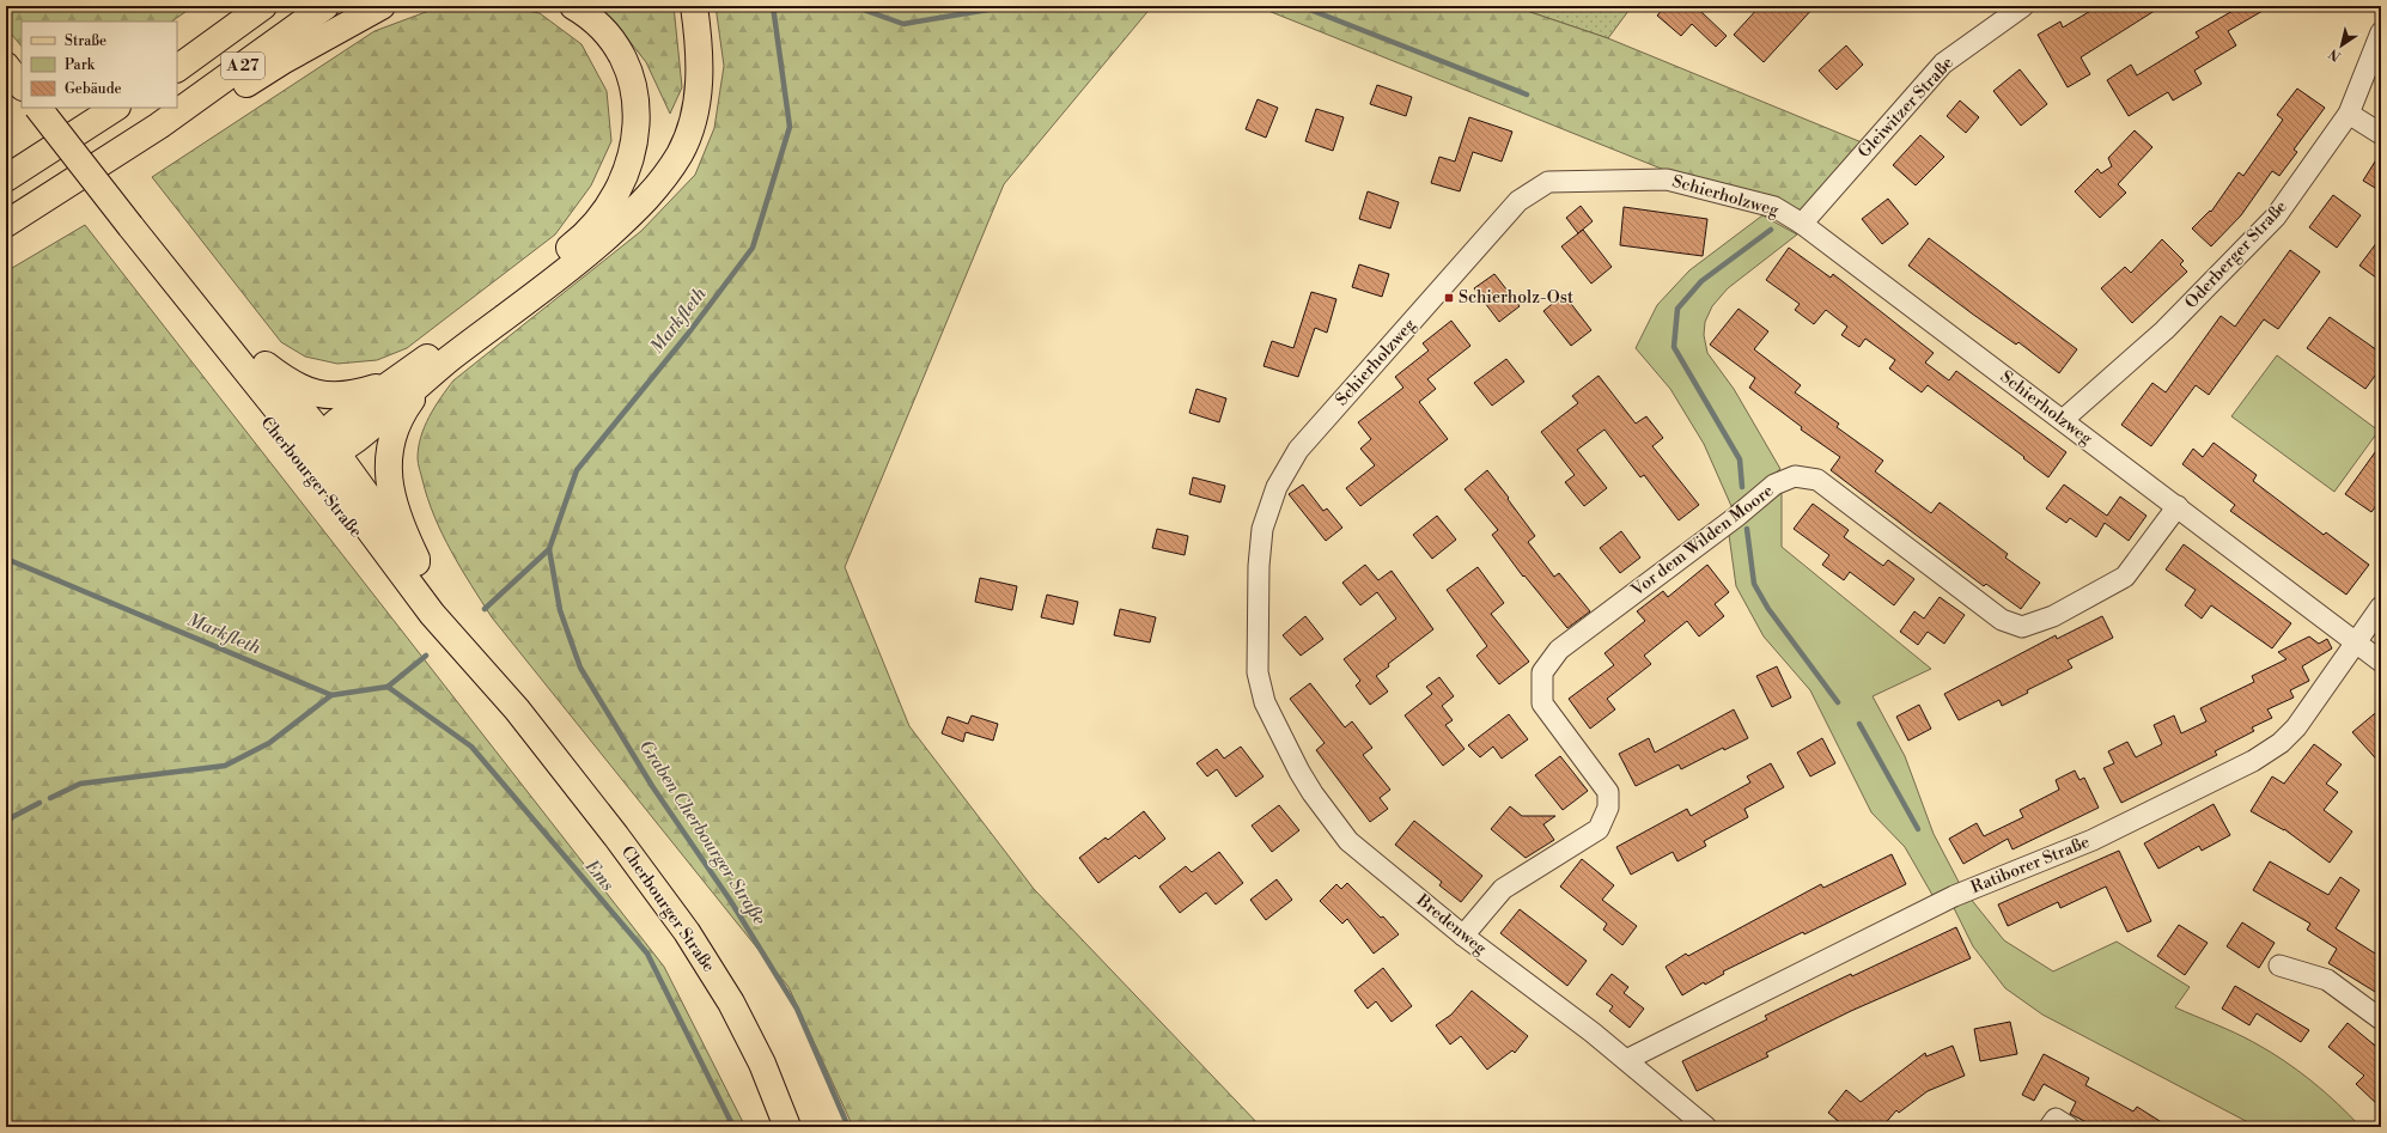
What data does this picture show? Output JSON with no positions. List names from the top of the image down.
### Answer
{
  "streets": {
    "main road": ["A 27", "Cherbourger Straße"],
    "street": [
      "Gleiwitzer Straße",
      "Schierholzweg",
      "Oderberger Straße",
      "Vor dem Wilden Moore",
      "Ratiborer Straße",
      "Bredenweg"
    ]
  },
  "crossings": [
    ["Gleiwitzer Straße", "Schierholzweg"],
    ["Schierholzweg", "Oderberger Straße"],
    ["Schierholzweg", "Vor dem Wilden Moore"],
    ["Schierholzweg", "Ratiborer Straße"],
    ["Schierholzweg", "Bredenweg"],
    ["Vor dem Wilden Moore", "Bredenweg"],
    ["Ratiborer Straße", "Bredenweg"]
  ],
  "water": ["Markfleth", "Graben Cherbourger Straße", "Ems"],
  "places": {
    "transit": ["Schierholz-Ost"]
  },
  "legend": ["Straße", "Park", "Gebäude"],
  "north": "bottom left"
}
